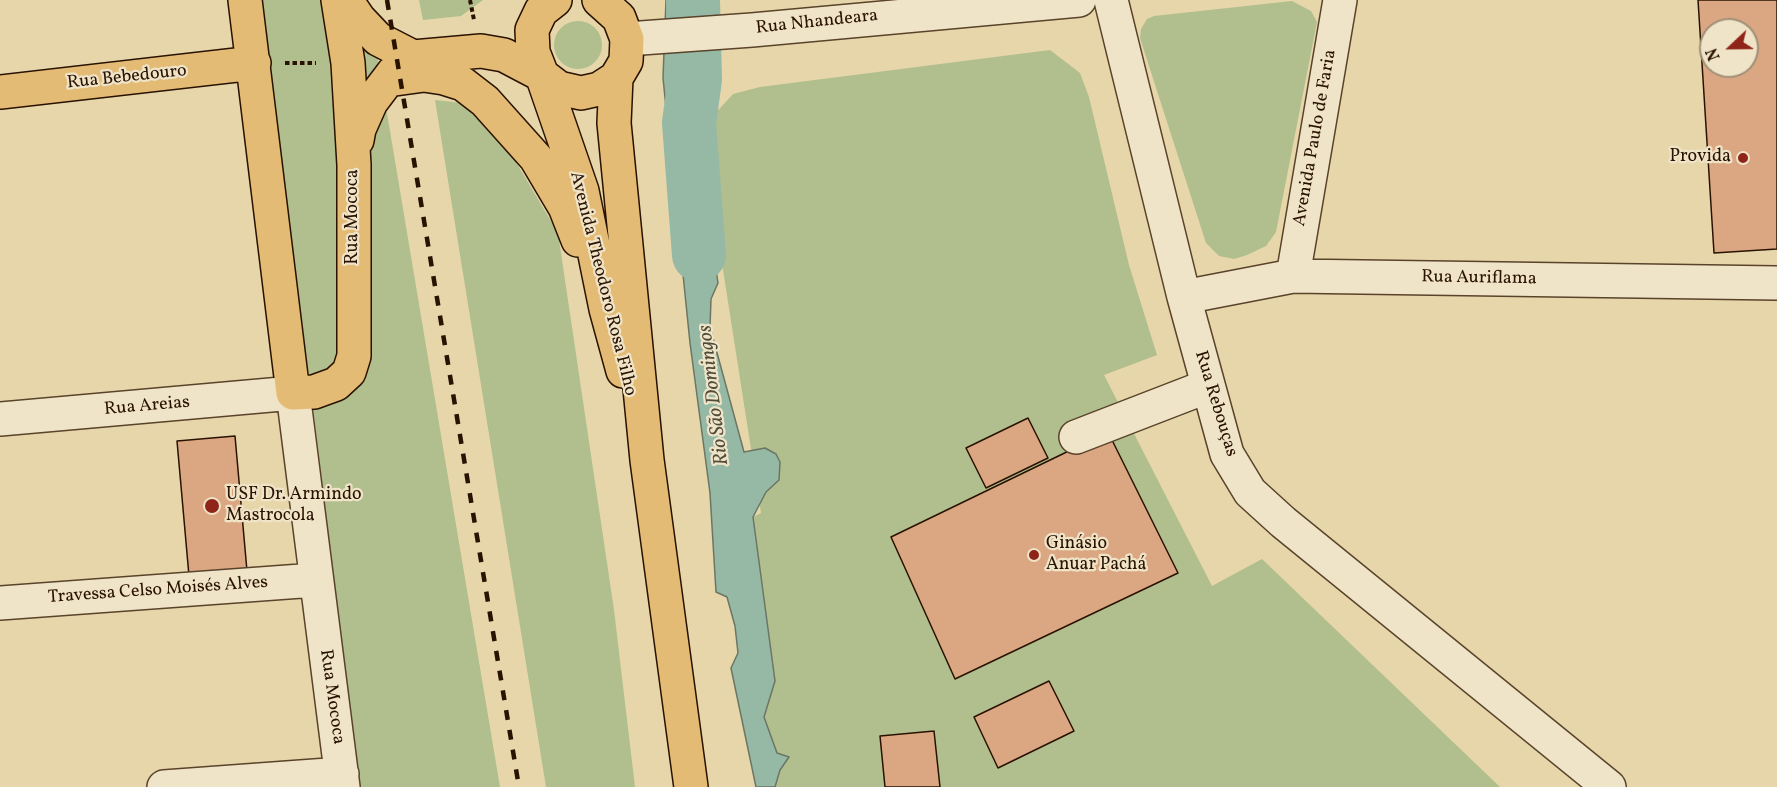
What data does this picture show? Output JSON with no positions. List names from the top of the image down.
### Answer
{
  "streets": {
    "main road": ["Rua Bebedouro", "Rua Mococa", "Avenida Theodoro Rosa Filho"],
    "street": [
      "Rua Nhandeara",
      "Avenida Paulo de Faria",
      "Rua Auriflama",
      "Rua Rebouças",
      "Rua Areias",
      "Travessa Celso Moisés Alves"
    ]
  },
  "crossings": [
    ["Rua Nhandeara", "Avenida Theodoro Rosa Filho"],
    ["Rua Bebedouro", "Rua Mococa"],
    ["Avenida Paulo de Faria", "Rua Auriflama"],
    ["Rua Mococa", "Rua Areias"],
    ["Rua Mococa", "Travessa Celso Moisés Alves"],
    ["Rua Auriflama", "Rua Rebouças"]
  ],
  "water": ["Rio São Domingos"],
  "places": ["Provida", "USF Dr. Armindo Mastrocola", "Ginásio Anuar Pachá"],
  "north": "left"
}
